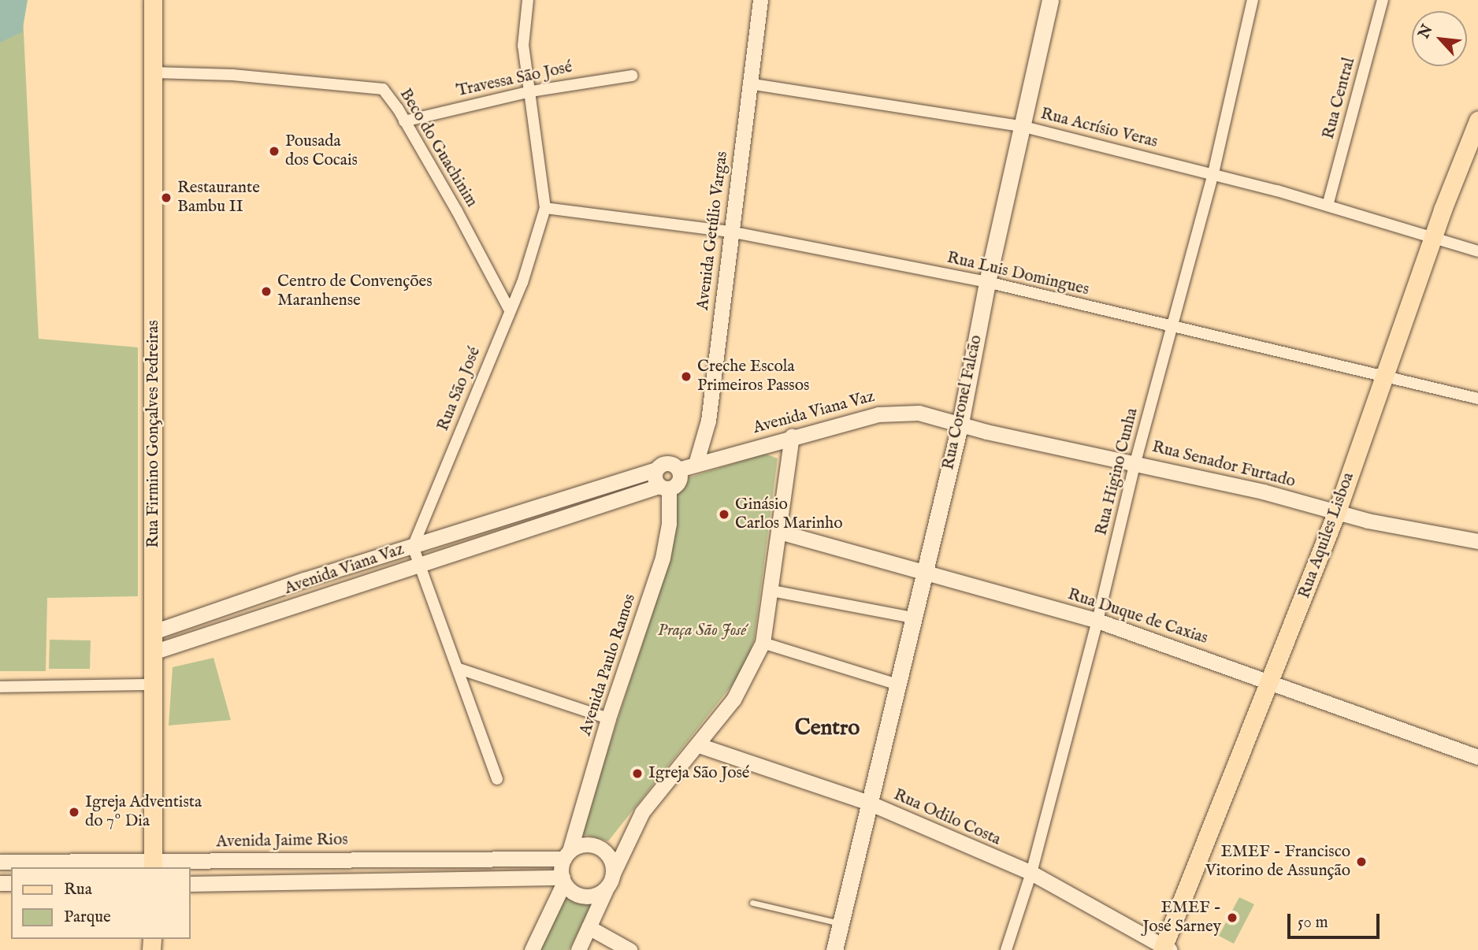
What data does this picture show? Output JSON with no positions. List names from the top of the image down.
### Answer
{
  "streets": {
    "main road": ["Rua Coronel Falcão", "Rua Firmino Gonçalves Pedreiras", "Rua Aquiles Lisboa"],
    "street": [
      "Travessa São José",
      "Rua Central",
      "Rua Acrísio Veras",
      "Beco do Guachinim",
      "Avenida Getúlio Vargas",
      "Rua Luis Domingues",
      "Rua São José",
      "Avenida Viana Vaz",
      "Rua Senador Furtado",
      "Rua Higino Cunha",
      "Rua Duque de Caxias",
      "Avenida Paulo Ramos",
      "Rua Odilo Costa",
      "Avenida Jaime Rios"
    ]
  },
  "crossings": [
    ["Travessa São José", "Beco do Guachinim"],
    ["Travessa São José", "Rua São José"],
    ["Rua Central", "Rua Acrísio Veras"],
    ["Rua Acrísio Veras", "Avenida Getúlio Vargas"],
    ["Rua Acrísio Veras", "Rua Coronel Falcão"],
    ["Rua Acrísio Veras", "Rua Higino Cunha"],
    ["Rua Acrísio Veras", "Rua Aquiles Lisboa"],
    ["Beco do Guachinim", "Rua São José"],
    ["Beco do Guachinim", "Rua Firmino Gonçalves Pedreiras"],
    ["Avenida Getúlio Vargas", "Rua Luis Domingues"],
    ["Avenida Getúlio Vargas", "Avenida Viana Vaz"],
    ["Rua Luis Domingues", "Rua São José"],
    ["Rua Luis Domingues", "Rua Coronel Falcão"],
    ["Rua Luis Domingues", "Rua Higino Cunha"],
    ["Rua Luis Domingues", "Rua Aquiles Lisboa"],
    ["Rua São José", "Avenida Viana Vaz"],
    ["Rua Coronel Falcão", "Avenida Viana Vaz"],
    ["Rua Coronel Falcão", "Rua Senador Furtado"],
    ["Rua Coronel Falcão", "Rua Duque de Caxias"],
    ["Rua Coronel Falcão", "Rua Odilo Costa"],
    ["Avenida Viana Vaz", "Rua Firmino Gonçalves Pedreiras"],
    ["Avenida Viana Vaz", "Rua Senador Furtado"],
    ["Avenida Viana Vaz", "Avenida Paulo Ramos"],
    ["Rua Firmino Gonçalves Pedreiras", "Avenida Jaime Rios"],
    ["Rua Senador Furtado", "Rua Higino Cunha"],
    ["Rua Senador Furtado", "Rua Aquiles Lisboa"],
    ["Rua Higino Cunha", "Rua Duque de Caxias"],
    ["Rua Higino Cunha", "Rua Odilo Costa"],
    ["Rua Aquiles Lisboa", "Rua Duque de Caxias"],
    ["Rua Aquiles Lisboa", "Rua Odilo Costa"],
    ["Avenida Paulo Ramos", "Avenida Jaime Rios"]
  ],
  "districts": ["Centro"],
  "parks": ["Praça São José"],
  "places": [
    "Pousada dos Cocais",
    "Restaurante Bambu II",
    "Centro de Convenções Maranhense",
    "Creche Escola Primeiros Passos",
    "Ginásio Carlos Marinho",
    "Igreja São José",
    "Igreja Adventista do 7º Dia",
    "EMEF - Francisco Vitorino de Assunção",
    "EMEF - José Sarney"
  ],
  "legend": ["Rua", "Parque"],
  "scale_bar": "50 m",
  "north": "top left"
}
